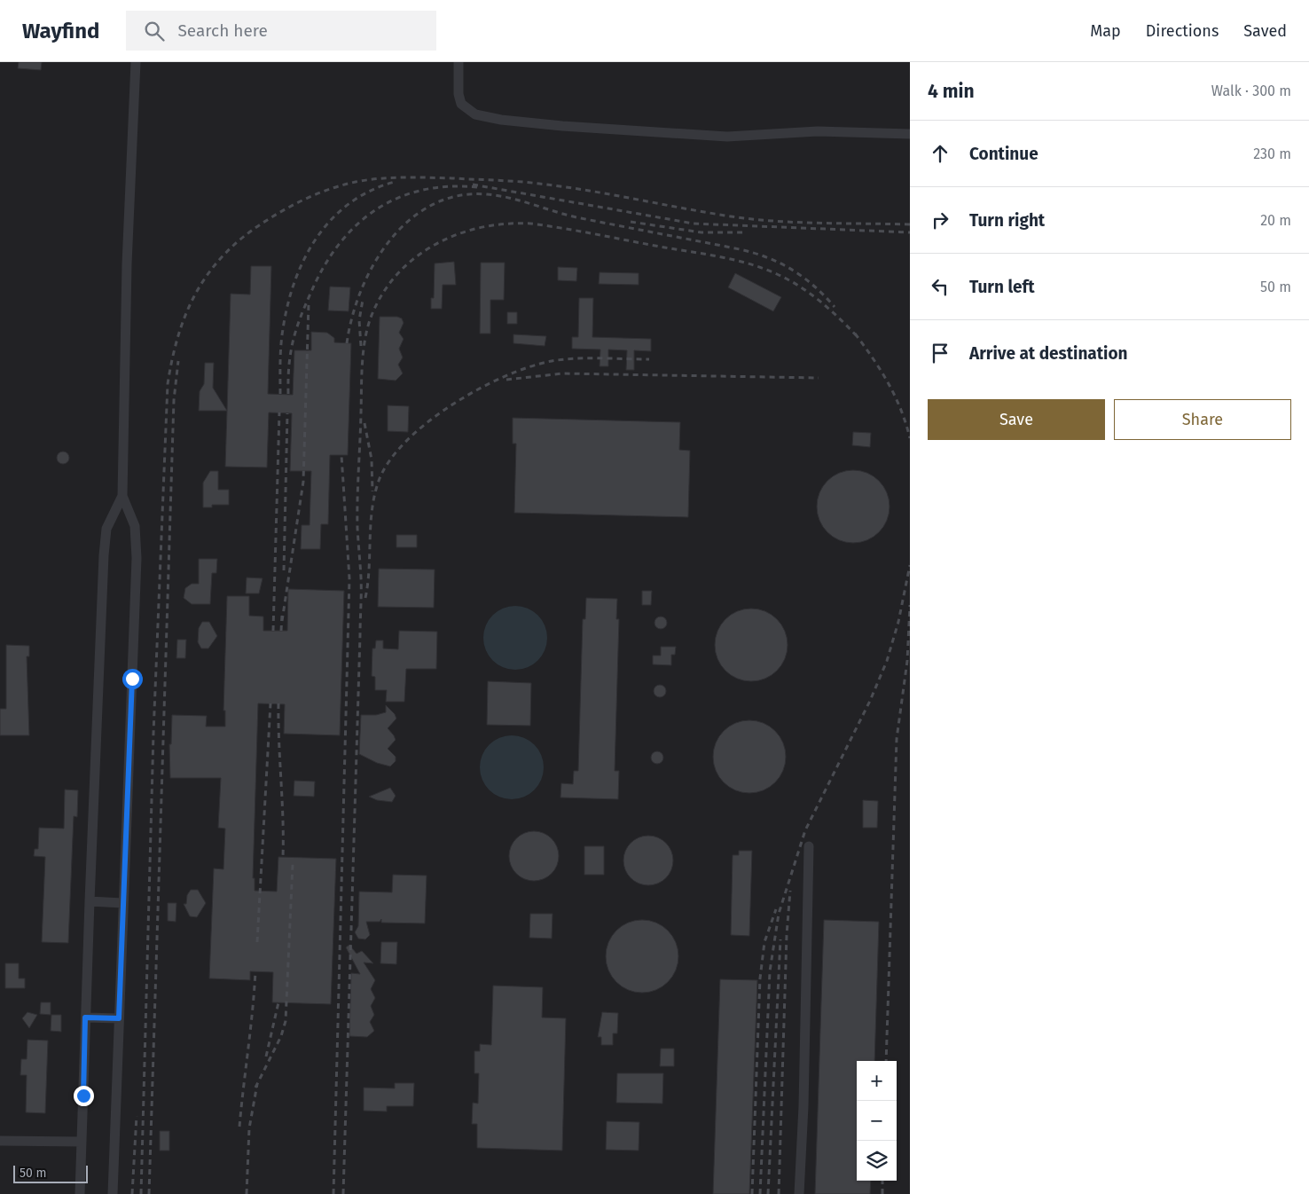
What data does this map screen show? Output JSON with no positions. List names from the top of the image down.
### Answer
{
  "scale_bar": "50 m",
  "page": {
    "header": "Wayfind",
    "search": "Search here",
    "nav": ["Map", "Directions", "Saved"],
    "heading": ["4 min", "Walk · 300 m"],
    "list": [
      ["Continue", "230 m"],
      ["Turn right", "20 m"],
      ["Turn left", "50 m"],
      "Arrive at destination"
    ],
    "buttons": ["Save", "Share"],
    "map_buttons": ["+", "−"],
    "scale": "50 m"
  }
}
